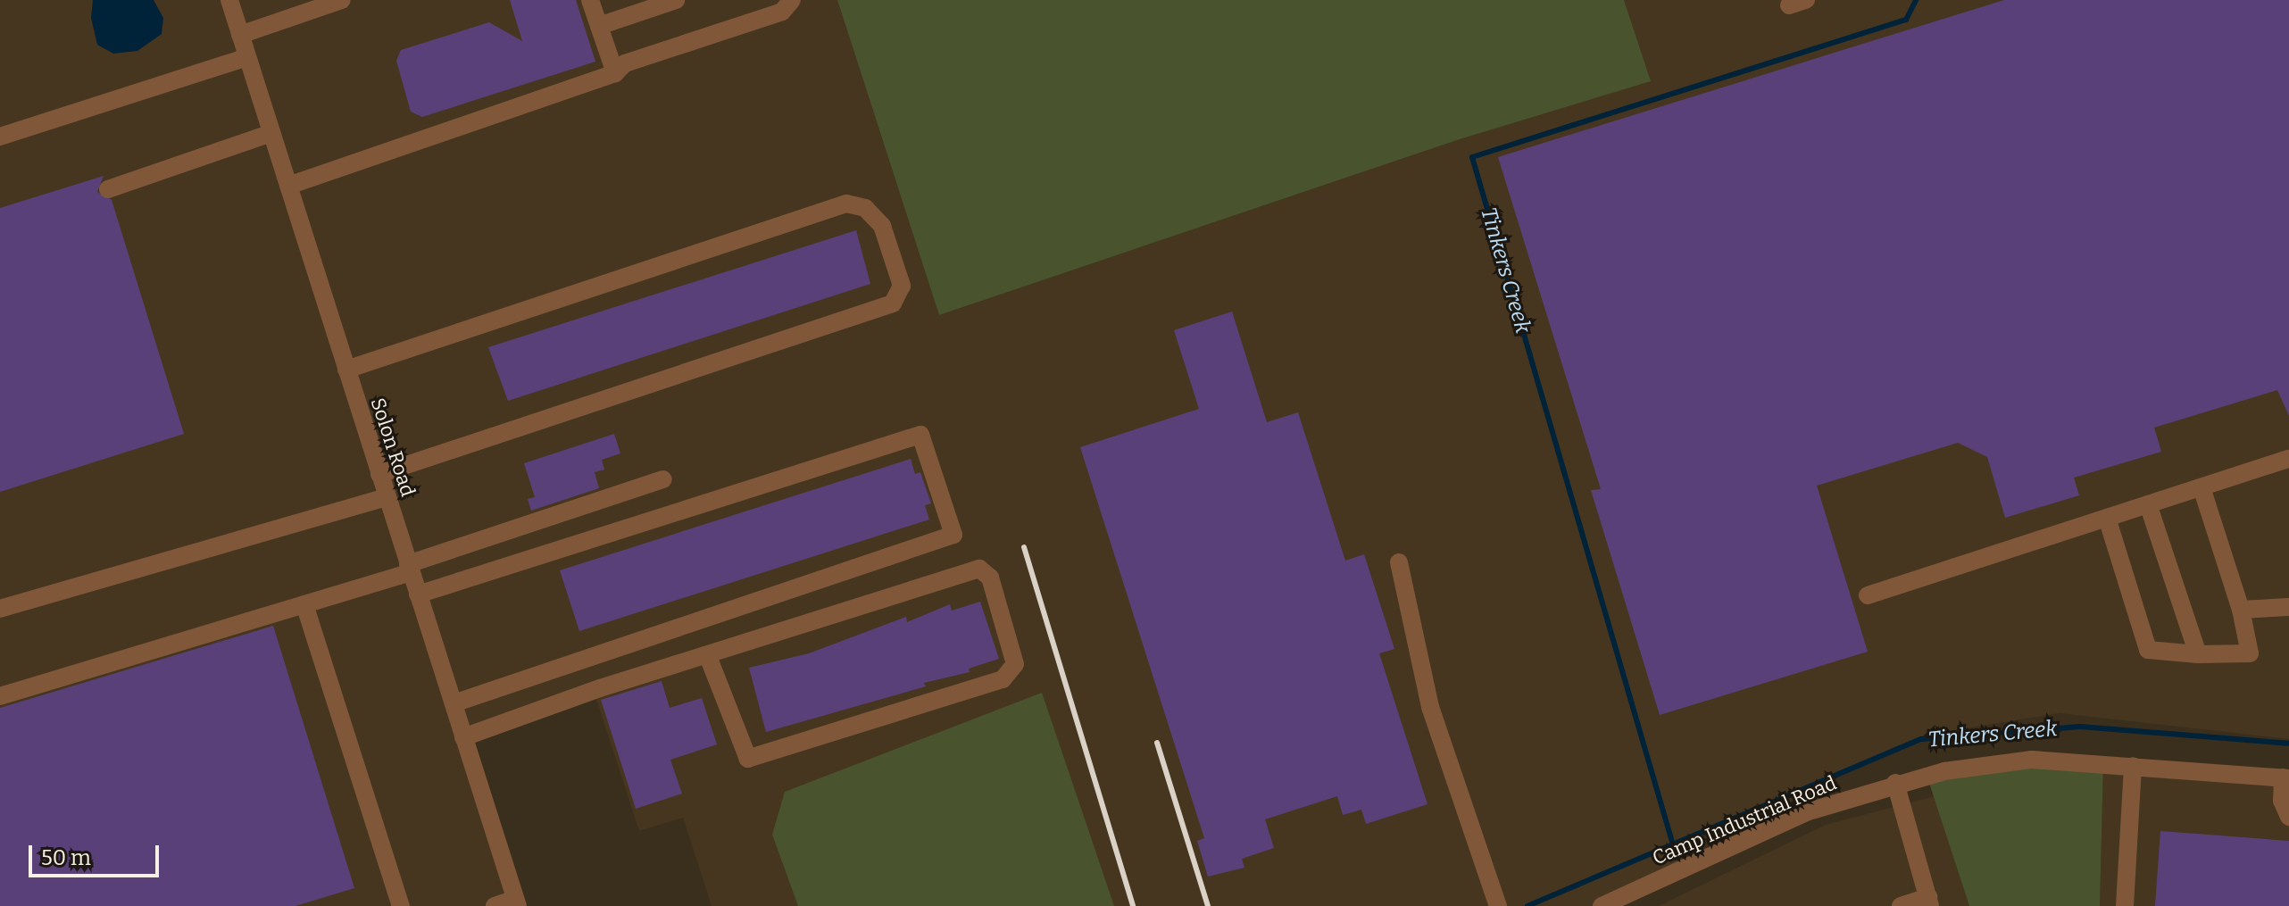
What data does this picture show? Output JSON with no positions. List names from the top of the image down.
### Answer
{
  "streets": {
    "street": ["Solon Road", "Camp Industrial Road"]
  },
  "water": ["Tinkers Creek"],
  "scale_bar": "50 m"
}
